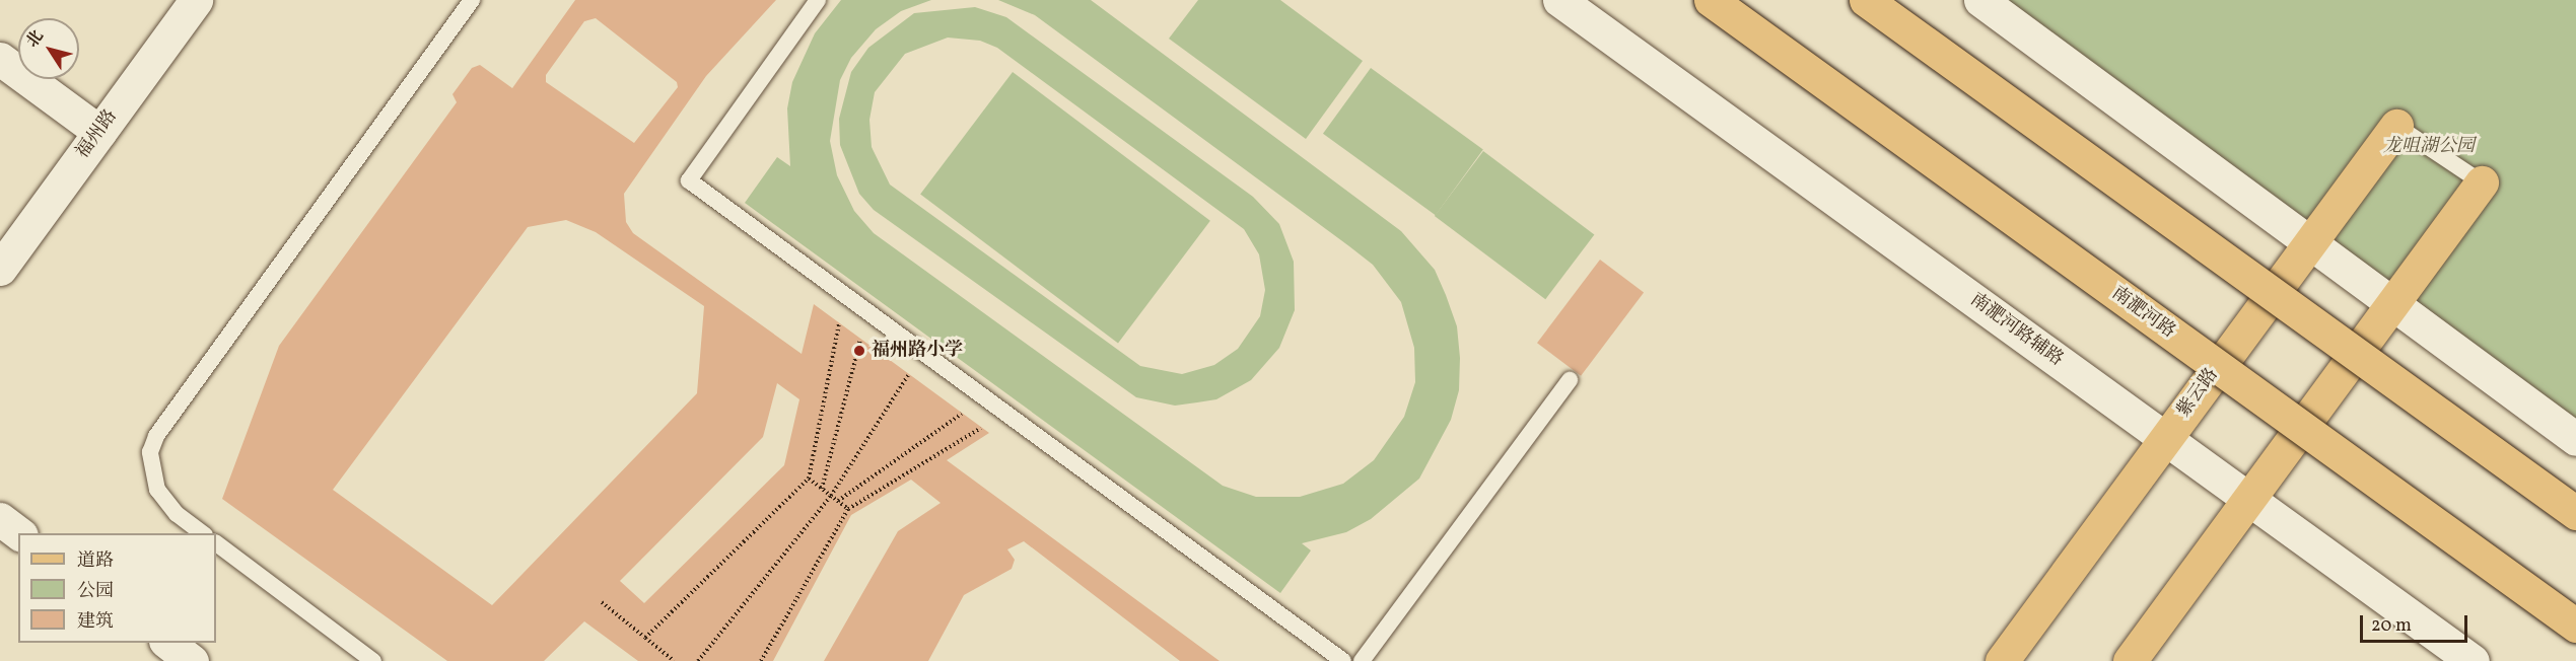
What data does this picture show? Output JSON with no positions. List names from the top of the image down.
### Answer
{
  "streets": {
    "main road": ["南淝河路", "紫云路"],
    "street": ["福州路", "南淝河路辅路"]
  },
  "crossings": [
    ["南淝河路辅路", "紫云路"]
  ],
  "parks": ["龙咀湖公园"],
  "places": ["福州路小学"],
  "legend": ["道路", "公园", "建筑"],
  "scale_bar": "20 m",
  "north": "top left"
}
